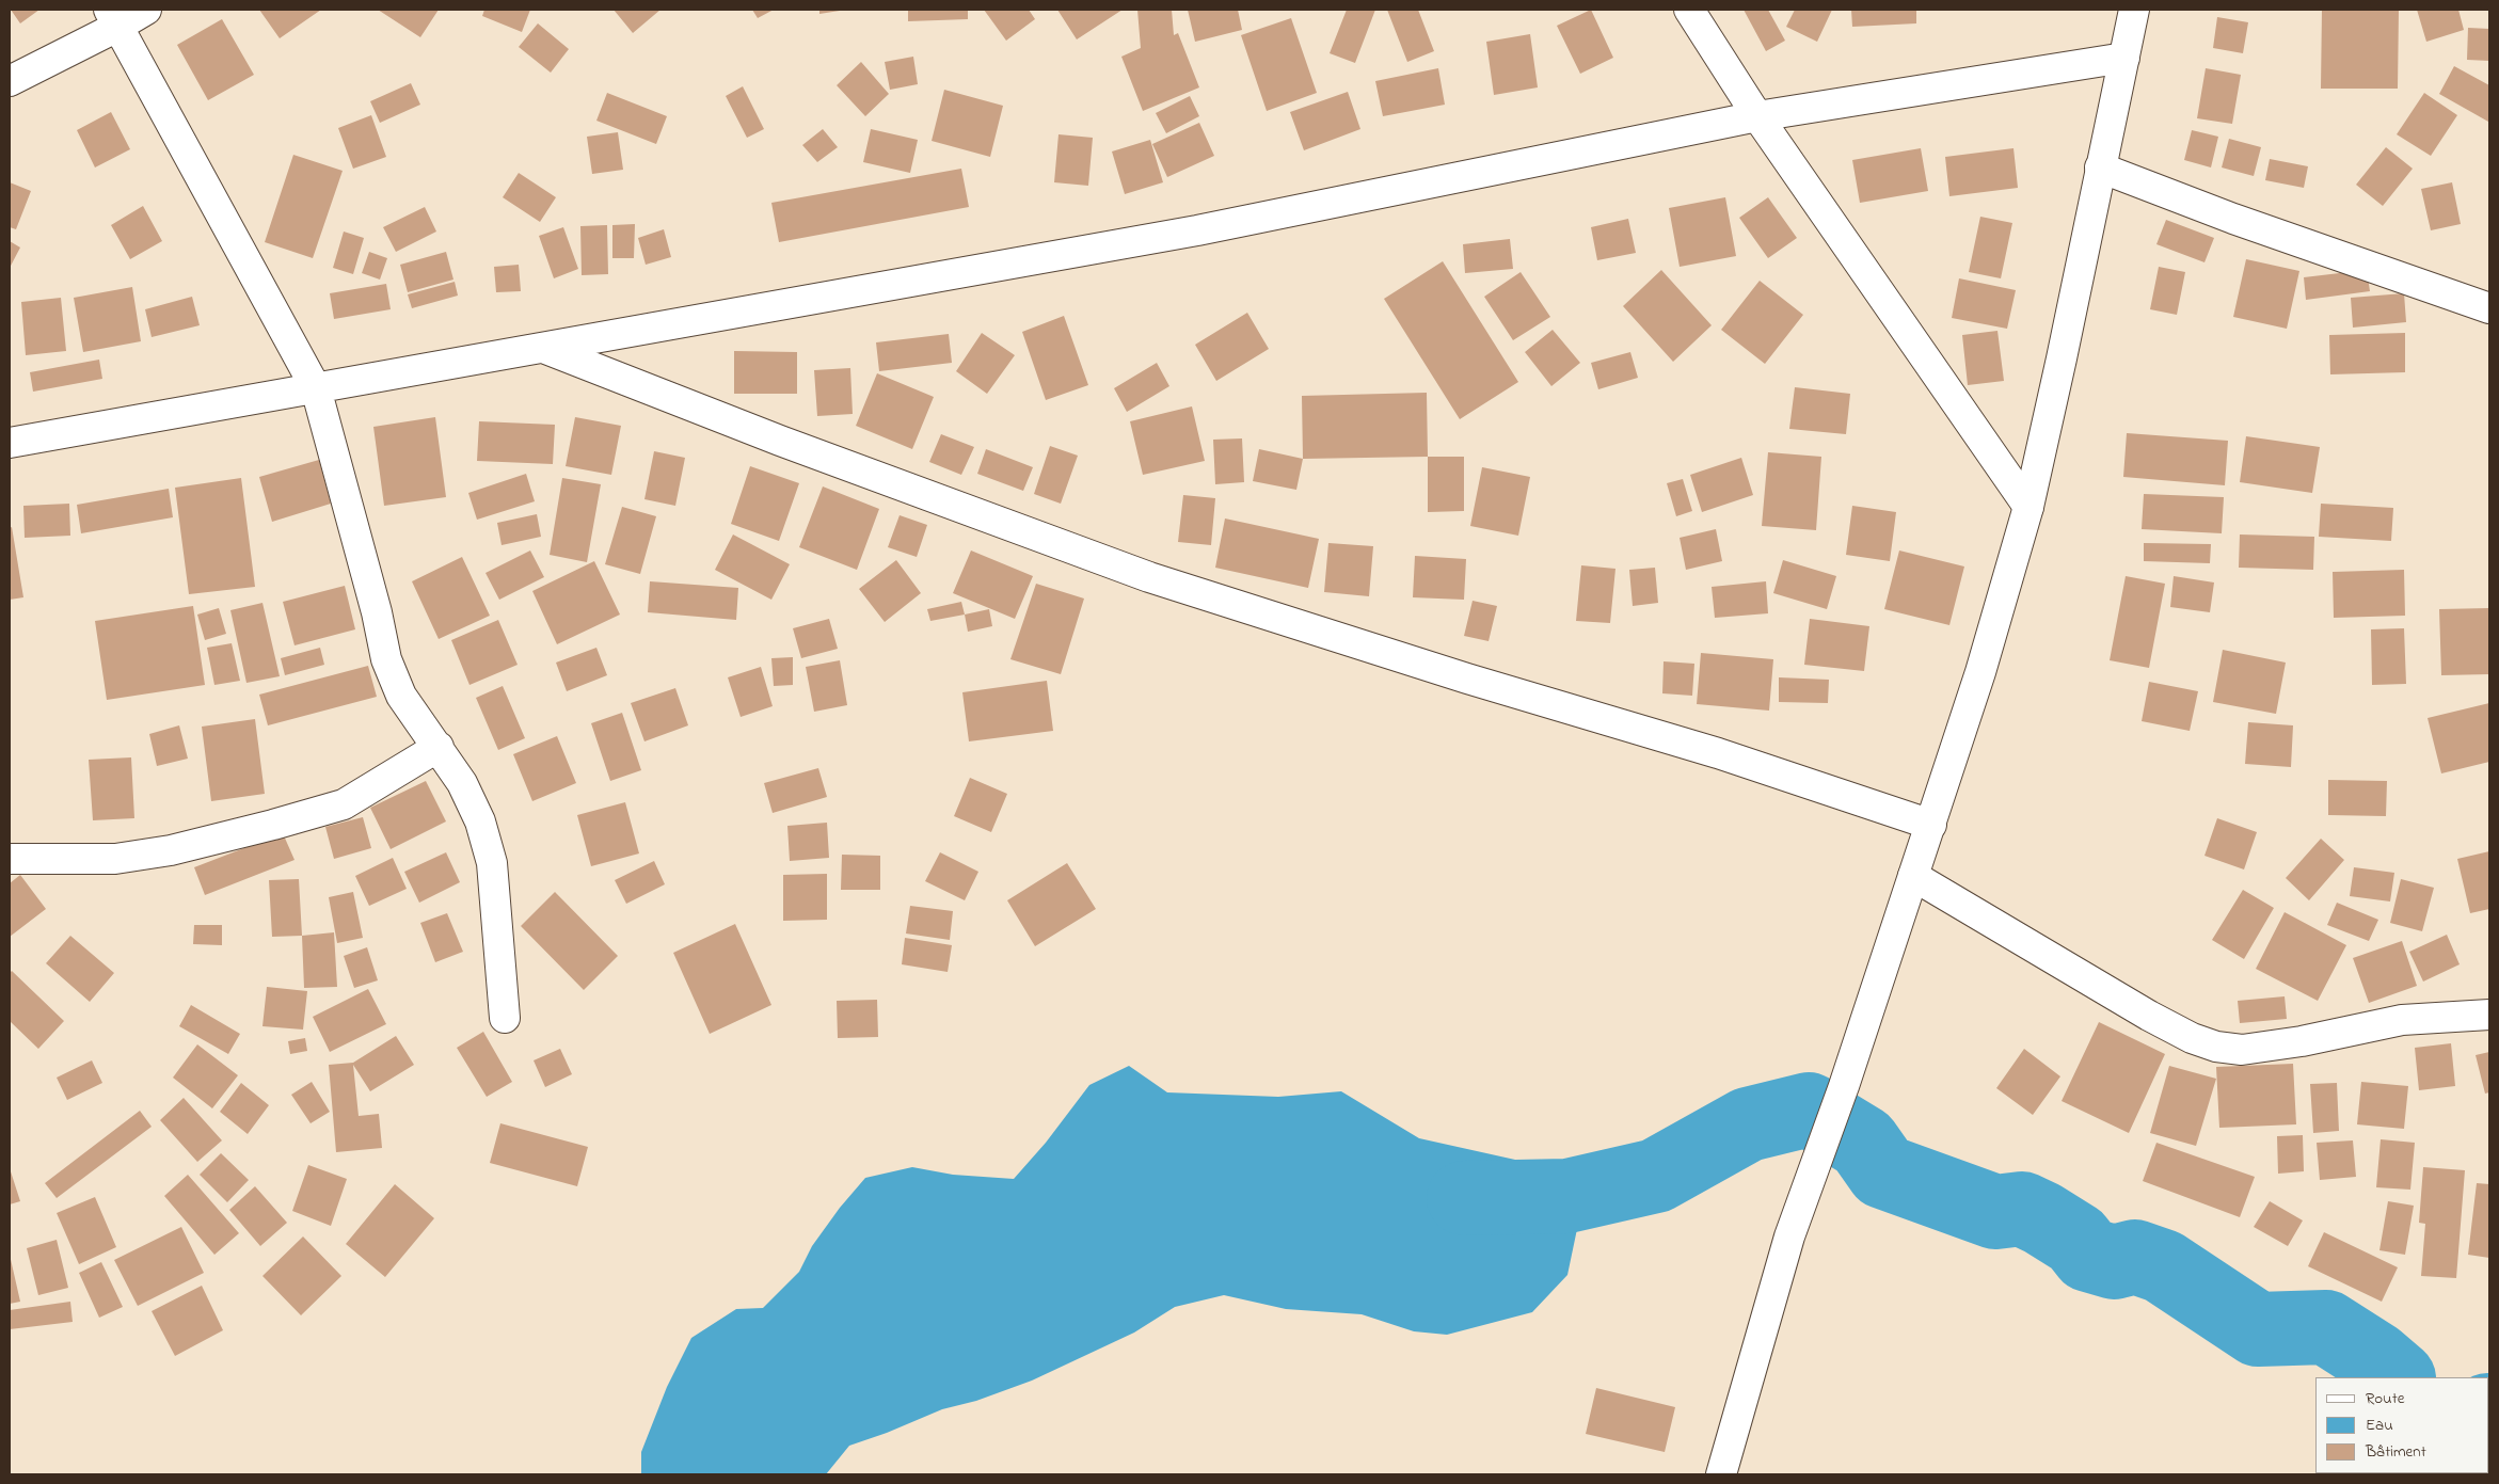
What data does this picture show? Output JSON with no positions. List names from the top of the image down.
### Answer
{
  "legend": ["Route", "Eau", "Bâtiment"]
}
